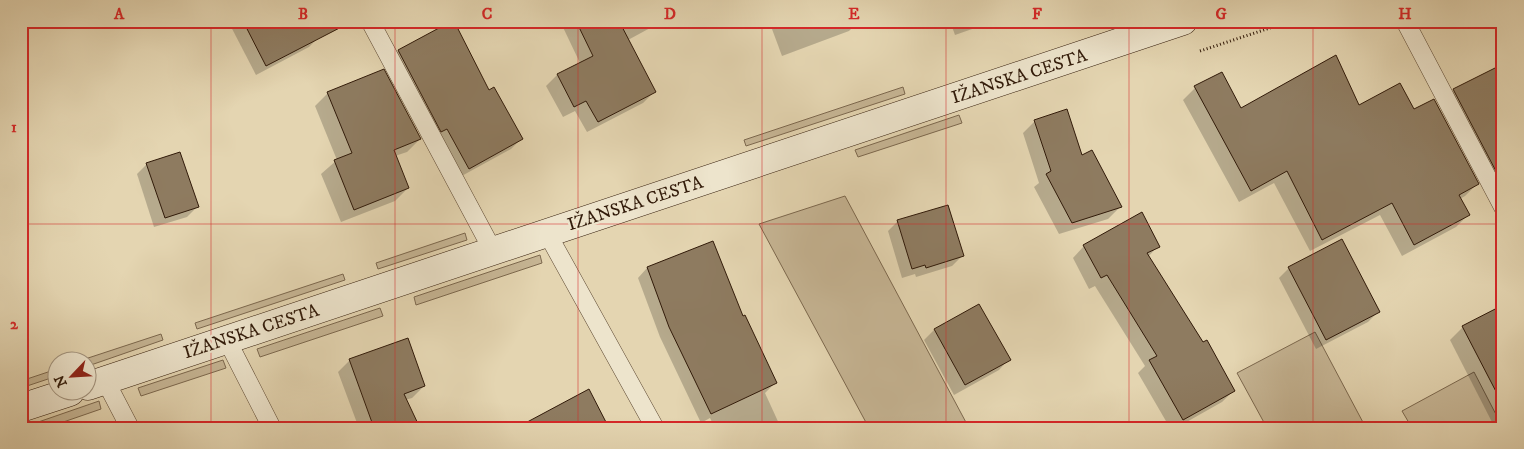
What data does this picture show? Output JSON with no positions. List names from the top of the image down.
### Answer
{
  "streets": {
    "main road": ["IŽANSKA CESTA"]
  },
  "north": "bottom left",
  "grid": {
    "columns": [
      "A",
      "B",
      "C",
      "D",
      "E",
      "F",
      "G",
      "H"
    ],
    "rows": ["1", "2"]
  }
}
